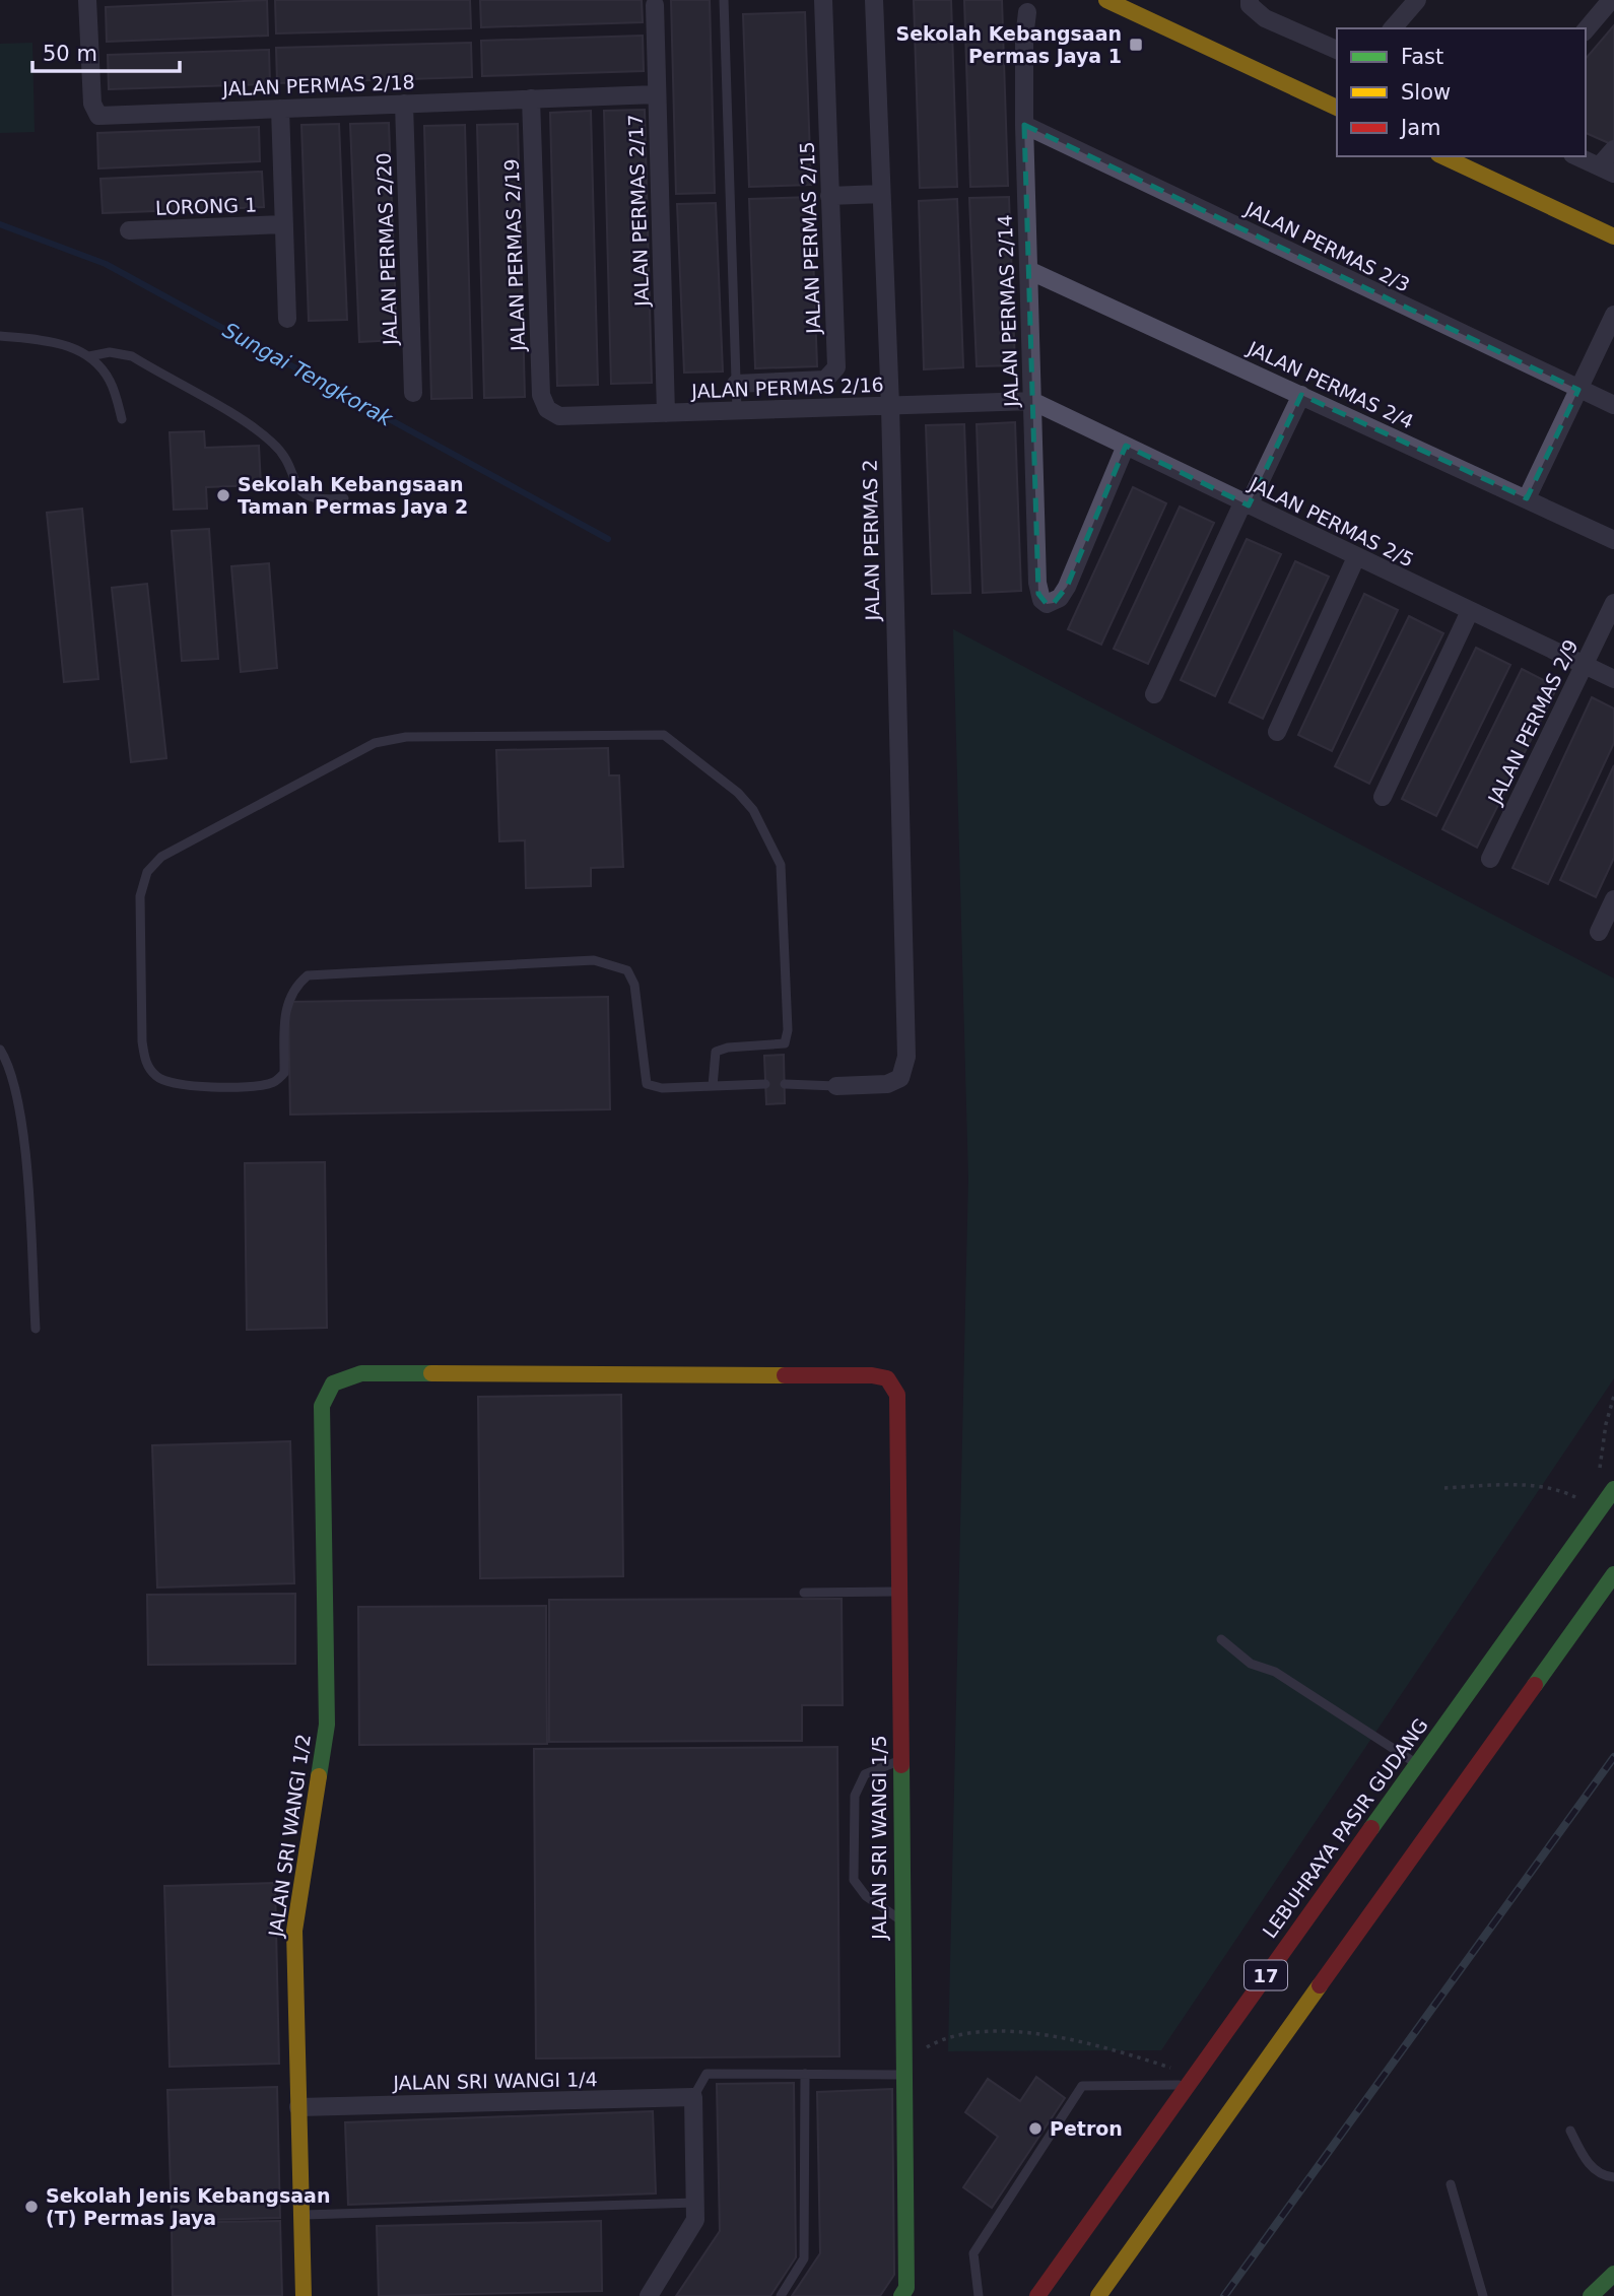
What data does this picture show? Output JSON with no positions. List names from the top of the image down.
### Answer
{
  "streets": {
    "main road": [
      "LEBUHRAYA PASIR GUDANG",
      "JALAN SRI WANGI 1/2",
      "JALAN SRI WANGI 1/5",
      "17"
    ],
    "street": [
      "JALAN PERMAS 2/18",
      "LORONG 1",
      "JALAN PERMAS 2/17",
      "JALAN PERMAS 2/15",
      "JALAN PERMAS 2/3",
      "JALAN PERMAS 2/20",
      "JALAN PERMAS 2/19",
      "JALAN PERMAS 2/14",
      "JALAN PERMAS 2/4",
      "JALAN PERMAS 2/16",
      "JALAN PERMAS 2/5",
      "JALAN PERMAS 2",
      "JALAN PERMAS 2/9",
      "JALAN SRI WANGI 1/4"
    ]
  },
  "crossings": [
    ["JALAN PERMAS 2/18", "JALAN PERMAS 2/17"],
    ["JALAN PERMAS 2/18", "JALAN PERMAS 2/20"],
    ["JALAN PERMAS 2/18", "JALAN PERMAS 2/19"],
    ["JALAN PERMAS 2/17", "JALAN PERMAS 2/16"],
    ["JALAN PERMAS 2/3", "JALAN PERMAS 2/14"],
    ["JALAN PERMAS 2/19", "JALAN PERMAS 2/16"],
    ["JALAN PERMAS 2/14", "JALAN PERMAS 2/4"],
    ["JALAN PERMAS 2/14", "JALAN PERMAS 2/16"],
    ["JALAN PERMAS 2/14", "JALAN PERMAS 2/5"],
    ["JALAN PERMAS 2/16", "JALAN PERMAS 2/5"],
    ["JALAN PERMAS 2/16", "JALAN PERMAS 2"],
    ["JALAN PERMAS 2/5", "JALAN PERMAS 2/9"],
    ["JALAN SRI WANGI 1/2", "JALAN SRI WANGI 1/5"],
    ["JALAN SRI WANGI 1/2", "JALAN SRI WANGI 1/4"]
  ],
  "water": ["Sungai Tengkorak"],
  "places": {
    "transit": ["Sekolah Kebangsaan Permas Jaya 1"],
    "other": ["Sekolah Kebangsaan Taman Permas Jaya 2", "Petron", "Sekolah Jenis Kebangsaan (T) Permas Jaya"]
  },
  "legend": ["Fast", "Slow", "Jam"],
  "scale_bar": "50 m"
}
